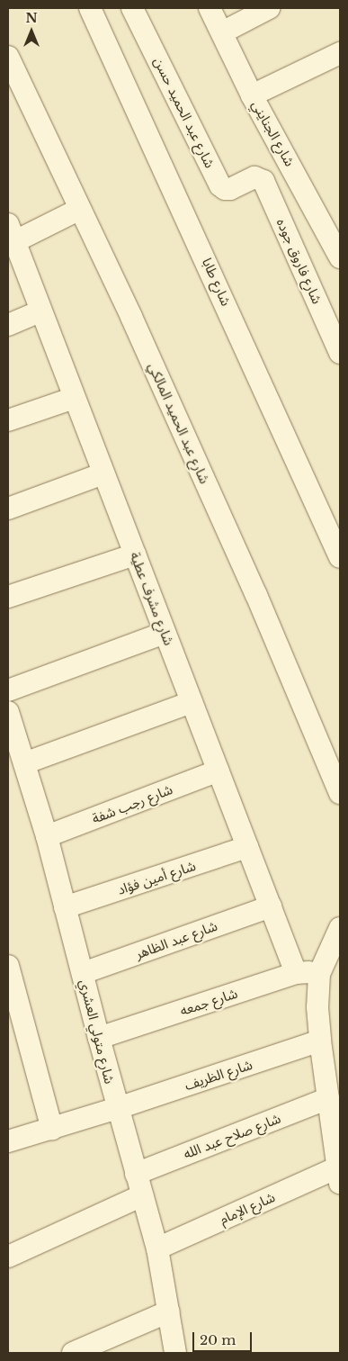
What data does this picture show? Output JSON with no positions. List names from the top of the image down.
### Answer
{
  "streets": {
    "street": [
      "شارع عبد الحميد حسن",
      "شارع الجنايني",
      "شارع فاروق جوده",
      "شارع طابا",
      "شارع عبد الحميد المالكي",
      "شارع مشرف عطية",
      "شارع رجب شفة",
      "شارع أمين فؤاد",
      "شارع عبد الظاهر",
      "شارع جمعه",
      "شارع متولي العشري",
      "شارع الظريف",
      "شارع صلاح عبد الله",
      "شارع الإمام"
    ]
  },
  "crossings": [
    ["شارع عبد الحميد حسن", "شارع فاروق جوده"],
    ["شارع مشرف عطية", "شارع رجب شفة"],
    ["شارع مشرف عطية", "شارع أمين فؤاد"],
    ["شارع مشرف عطية", "شارع عبد الظاهر"],
    ["شارع مشرف عطية", "شارع جمعه"],
    ["شارع رجب شفة", "شارع متولي العشري"],
    ["شارع أمين فؤاد", "شارع متولي العشري"],
    ["شارع عبد الظاهر", "شارع متولي العشري"],
    ["شارع جمعه", "شارع متولي العشري"],
    ["شارع متولي العشري", "شارع الظريف"],
    ["شارع متولي العشري", "شارع صلاح عبد الله"],
    ["شارع متولي العشري", "شارع الإمام"]
  ],
  "scale_bar": "20 m",
  "north": "top"
}
